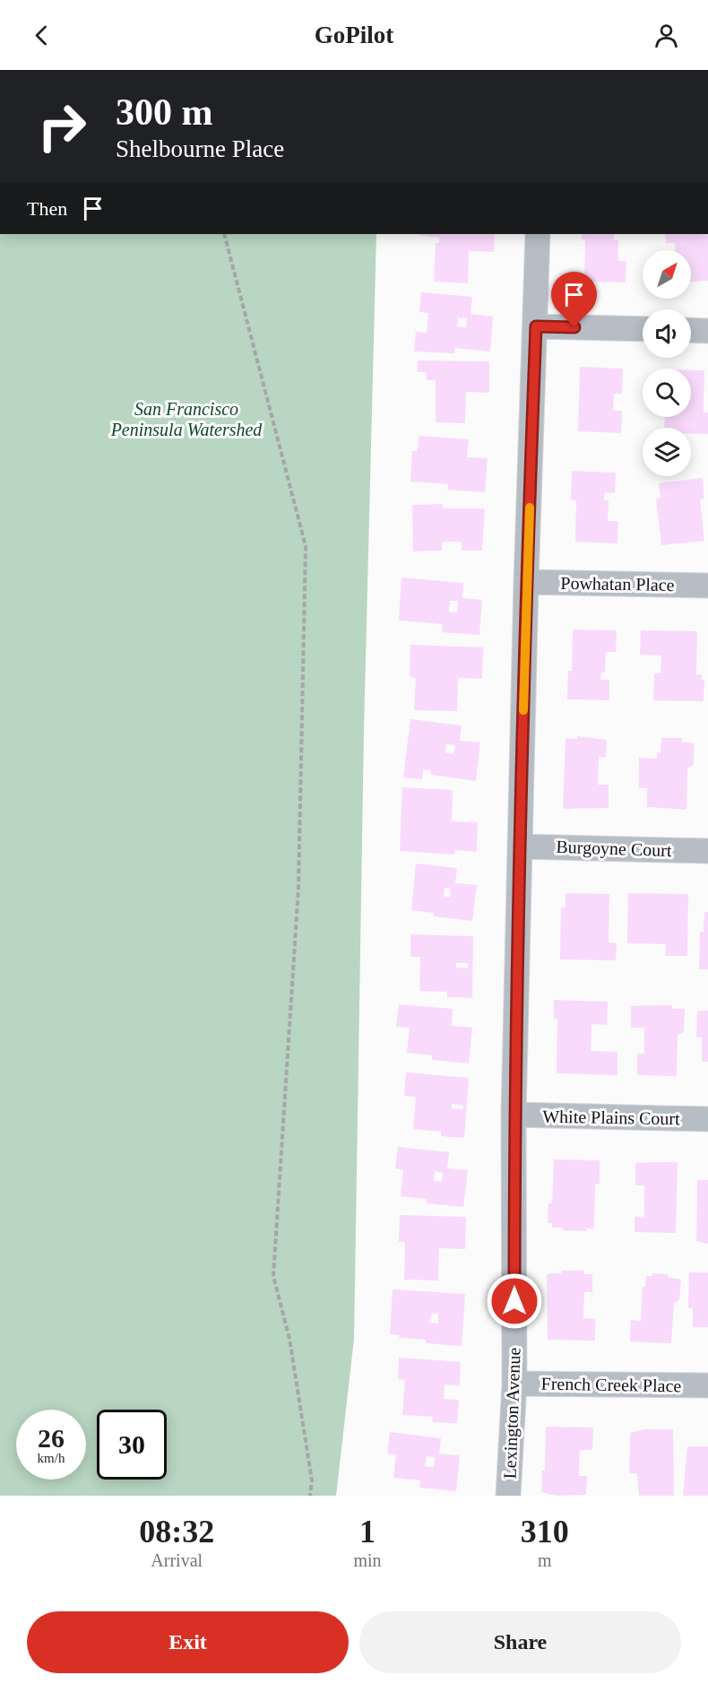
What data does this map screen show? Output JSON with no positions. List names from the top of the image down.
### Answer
{
  "streets": {
    "street": [
      "Powhatan Place",
      "Burgoyne Court",
      "White Plains Court",
      "French Creek Place",
      "Lexington Avenue"
    ]
  },
  "crossings": [
    ["Powhatan Place", "Lexington Avenue"],
    ["Burgoyne Court", "Lexington Avenue"],
    ["White Plains Court", "Lexington Avenue"],
    ["French Creek Place", "Lexington Avenue"]
  ],
  "parks": ["San Francisco Peninsula Watershed"],
  "north": "top right",
  "page": {
    "header": "GoPilot",
    "turn": ["300 m", "Shelbourne Place"],
    "then": "Then",
    "speed": "26 km/h",
    "limit": "30",
    "eta": [
      "08:32",
      "Arrival",
      "1",
      "min",
      "310",
      "m"
    ],
    "buttons": ["Exit", "Share"]
  }
}
